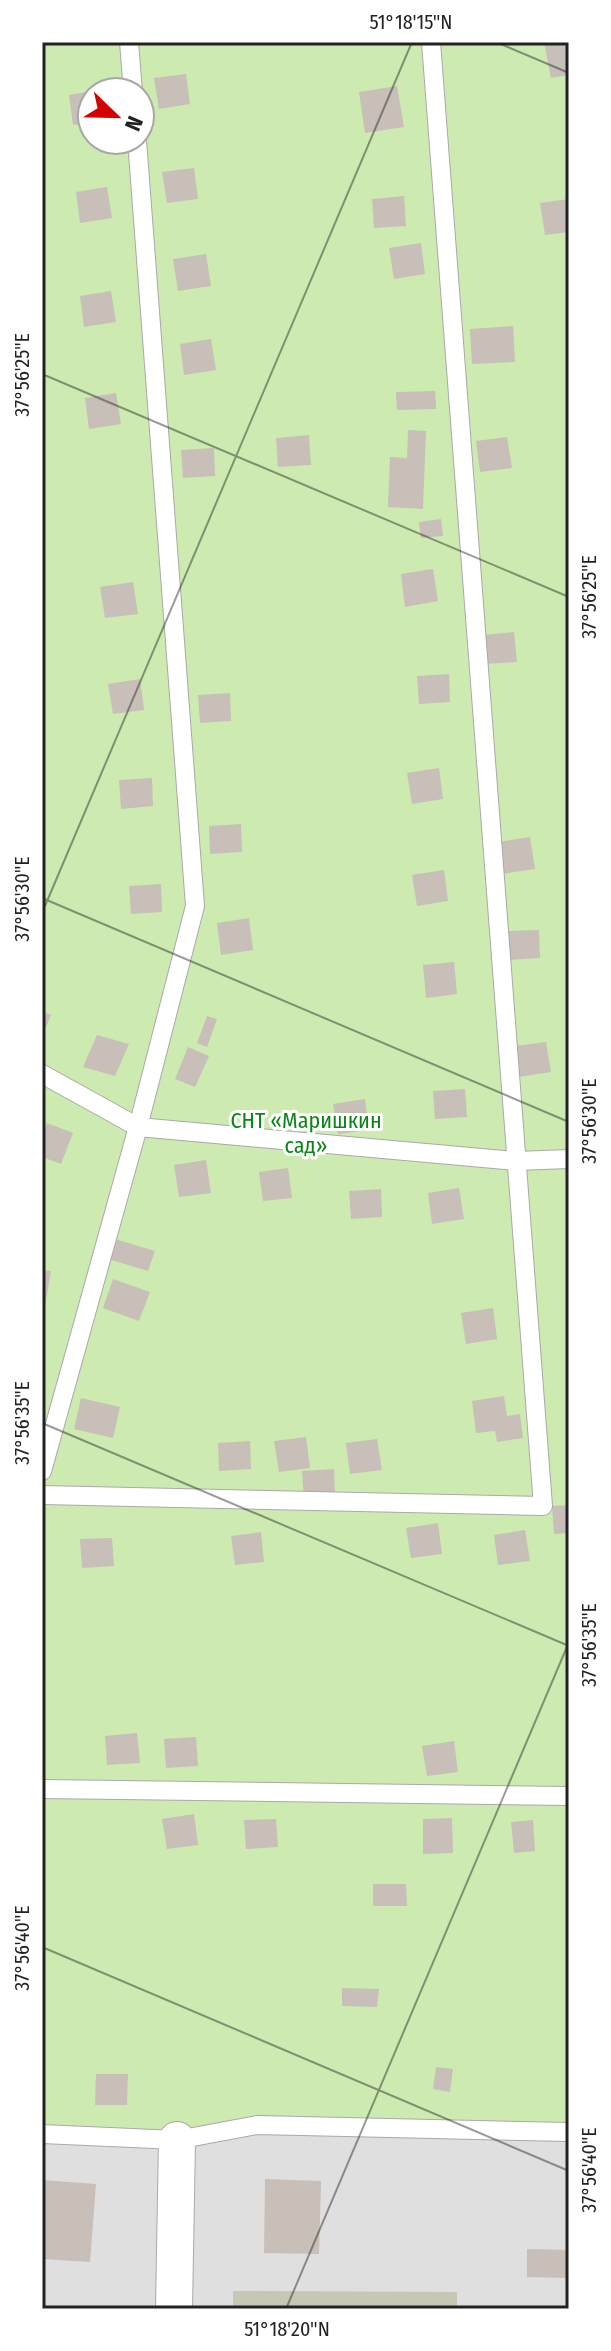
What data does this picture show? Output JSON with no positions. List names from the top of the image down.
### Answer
{
  "parks": ["СНТ «Маришкин сад»"],
  "north": "bottom right",
  "coordinates": [
    "51°18'15\"N",
    "37°56'25\"E",
    "37°56'30\"E",
    "37°56'35\"E",
    "37°56'40\"E",
    "51°18'20\"N"
  ]
}
